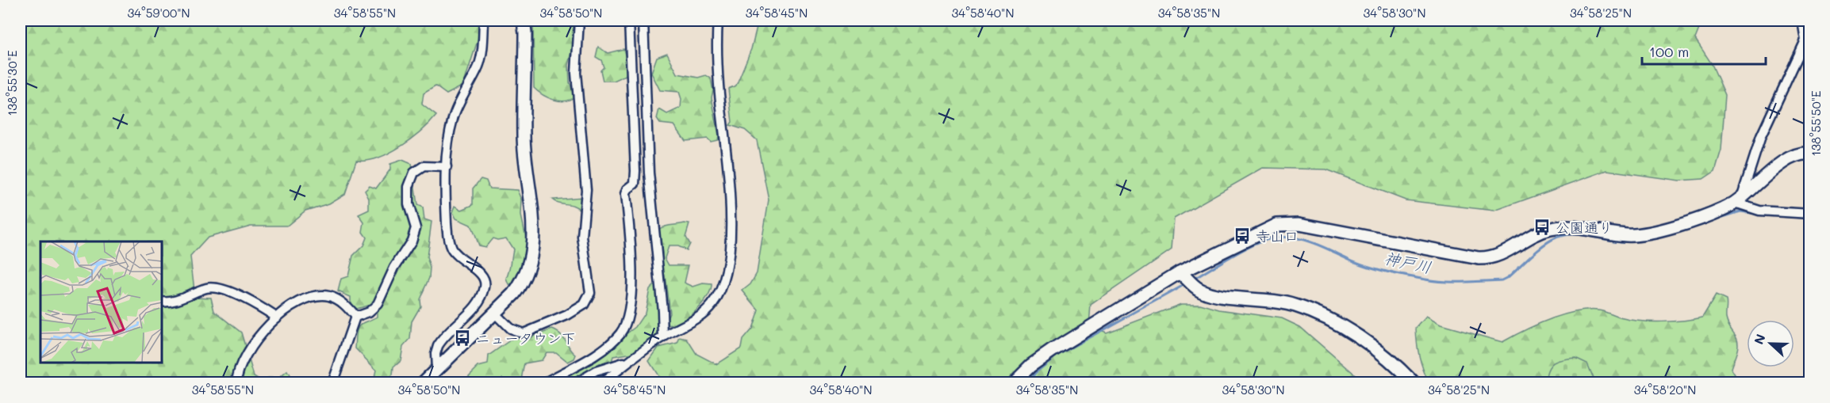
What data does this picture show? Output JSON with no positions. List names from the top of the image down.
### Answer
{
  "water": ["神戸川"],
  "places": {
    "bus stop": ["公園通り", "寺山口", "ニュータウン下"]
  },
  "scale_bar": "100 m",
  "north": "left",
  "coordinates": [
    "34°59'00\"N",
    "34°58'55\"N",
    "34°58'50\"N",
    "34°58'45\"N",
    "34°58'40\"N",
    "34°58'35\"N",
    "34°58'30\"N",
    "34°58'25\"N",
    "138°55'30\"E",
    "138°55'50\"E",
    "34°58'20\"N"
  ]
}
